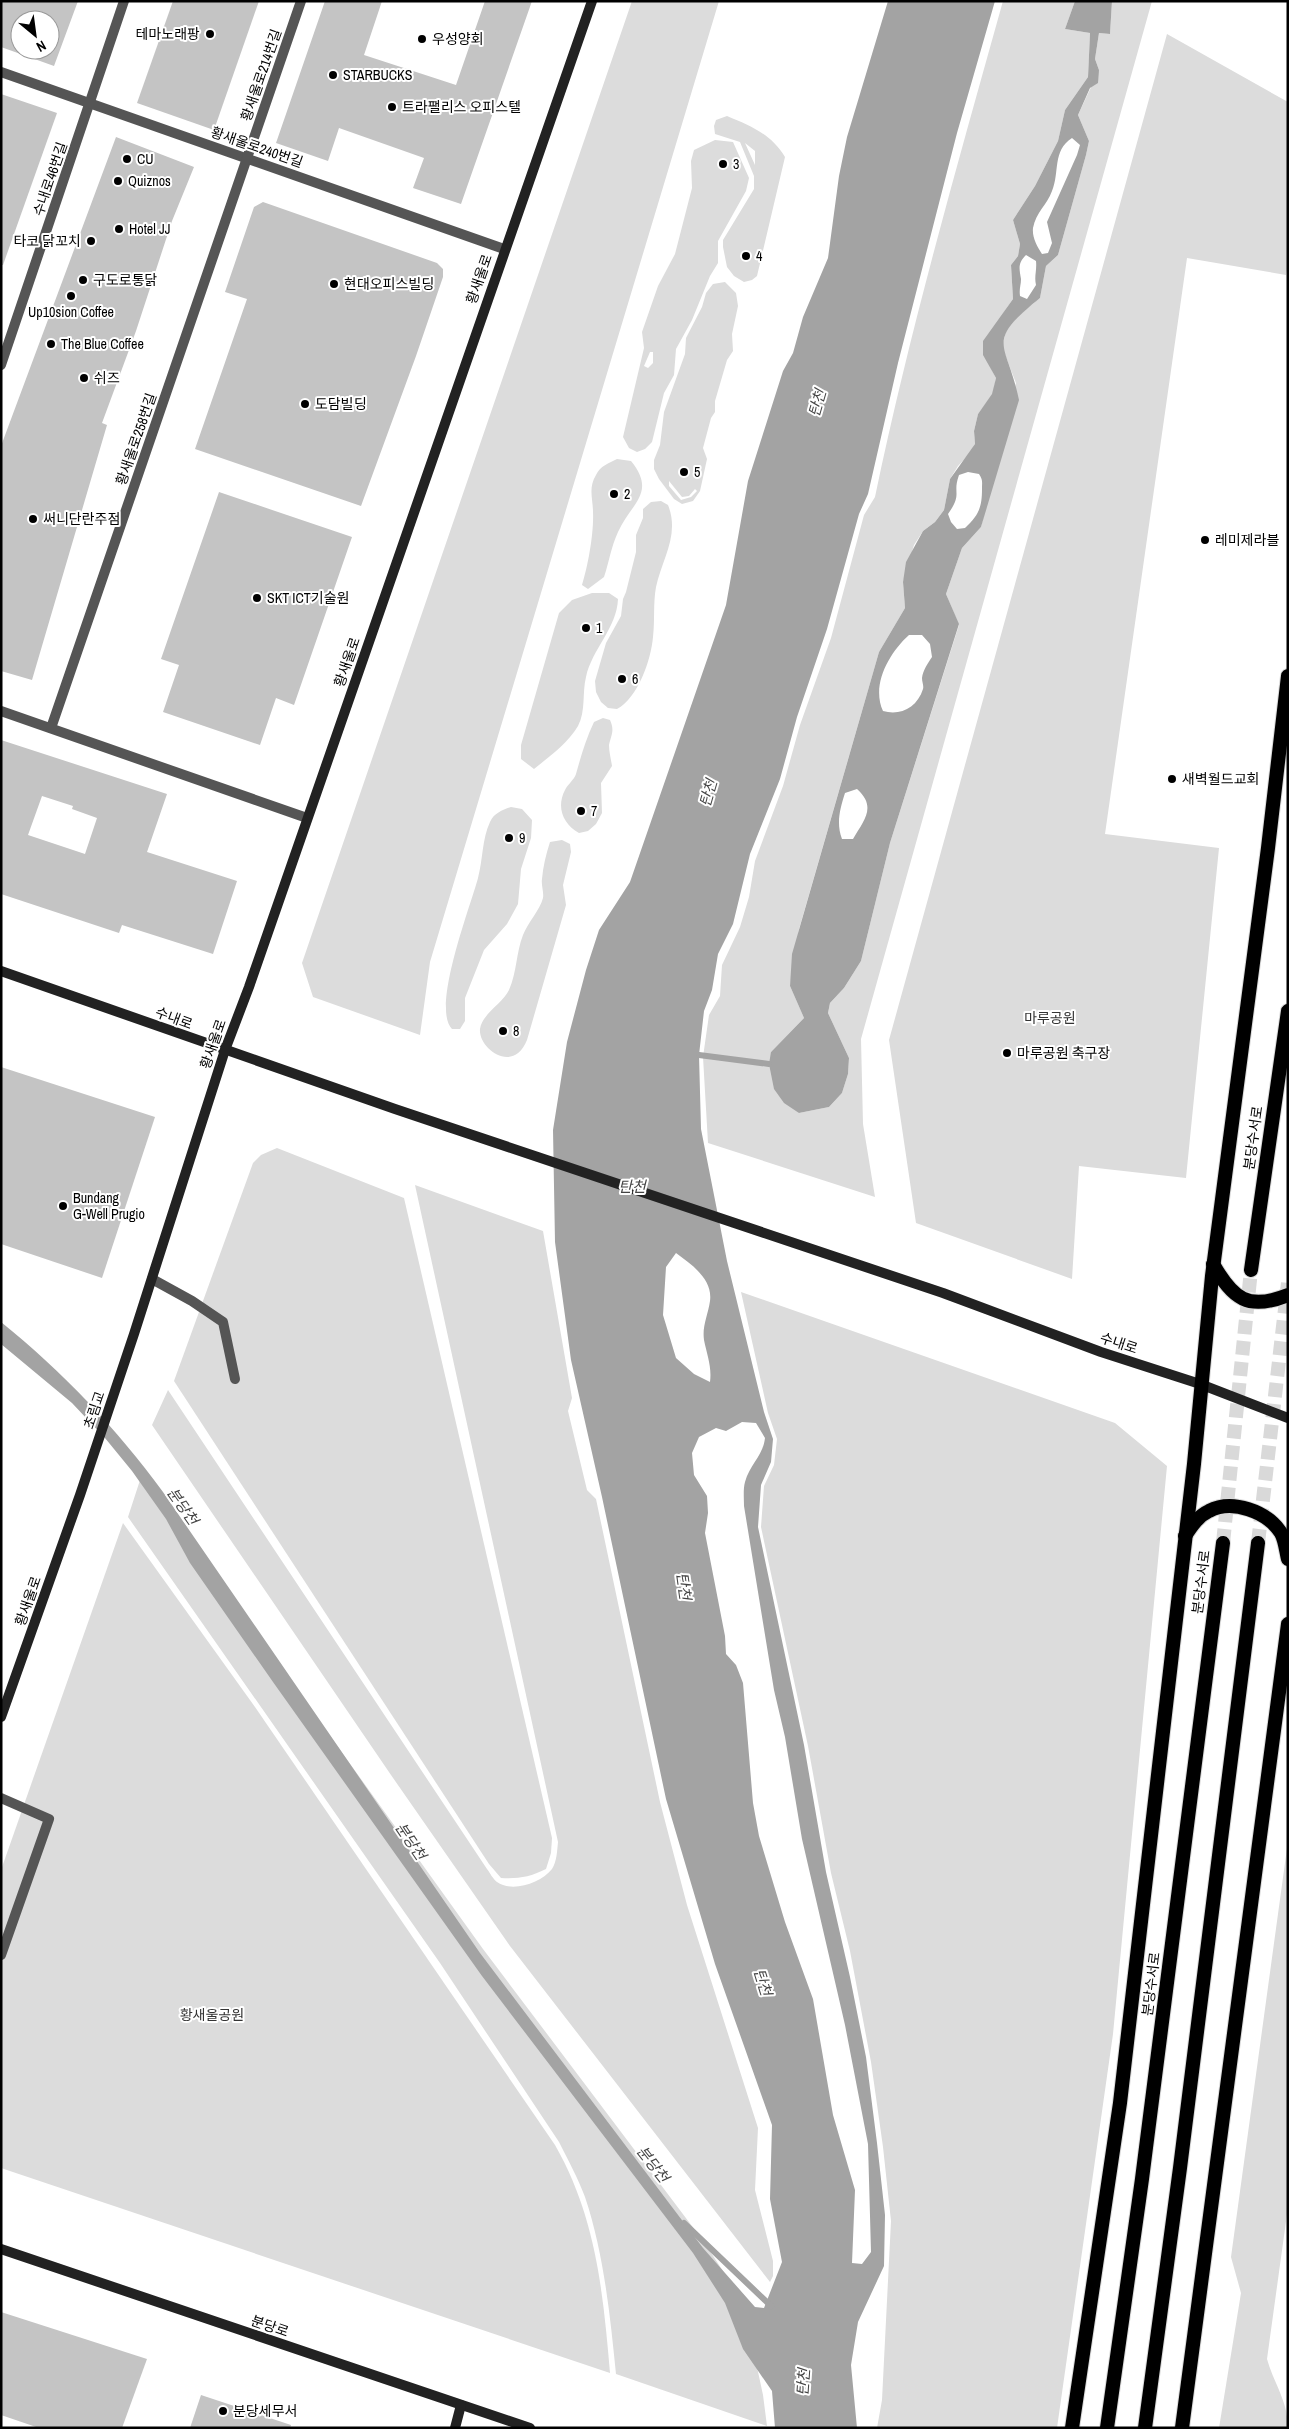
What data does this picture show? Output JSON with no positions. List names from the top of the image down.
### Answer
{
  "streets": {
    "highway": ["분당수서로"],
    "main road": [
      "황새울로",
      "수내로",
      "초림교",
      "분당로"
    ],
    "street": [
      "황새울로214번길",
      "황새울로240번길",
      "수내로46번길",
      "황새울로258번길"
    ]
  },
  "crossings": [
    ["황새울로214번길", "황새울로240번길"],
    ["황새울로214번길", "황새울로258번길"],
    ["황새울로240번길", "수내로46번길"],
    ["황새울로240번길", "황새울로"],
    ["황새울로240번길", "황새울로258번길"],
    ["황새울로", "수내로"],
    ["황새울로", "초림교"]
  ],
  "water": ["탄천", "분당천"],
  "parks": ["마루공원", "황새울공원"],
  "places": [
    "테마노래팡",
    "우성양회",
    "STARBUCKS",
    "트라팰리스 오피스텔",
    "CU",
    "3",
    "Quiznos",
    "Hotel JJ",
    "타코 닭꼬치",
    "4",
    "구도로통닭",
    "현대오피스빌딩",
    "Up10sion Coffee",
    "The Blue Coffee",
    "쉬즈",
    "도담빌딩",
    "5",
    "2",
    "써니단란주점",
    "레미제라블",
    "SKT ICT기술원",
    "1",
    "6",
    "새벽월드교회",
    "7",
    "9",
    "8",
    "마루공원 축구장",
    "Bundang G-Well Prugio",
    "분당세무서"
  ],
  "north": "bottom right"
}
